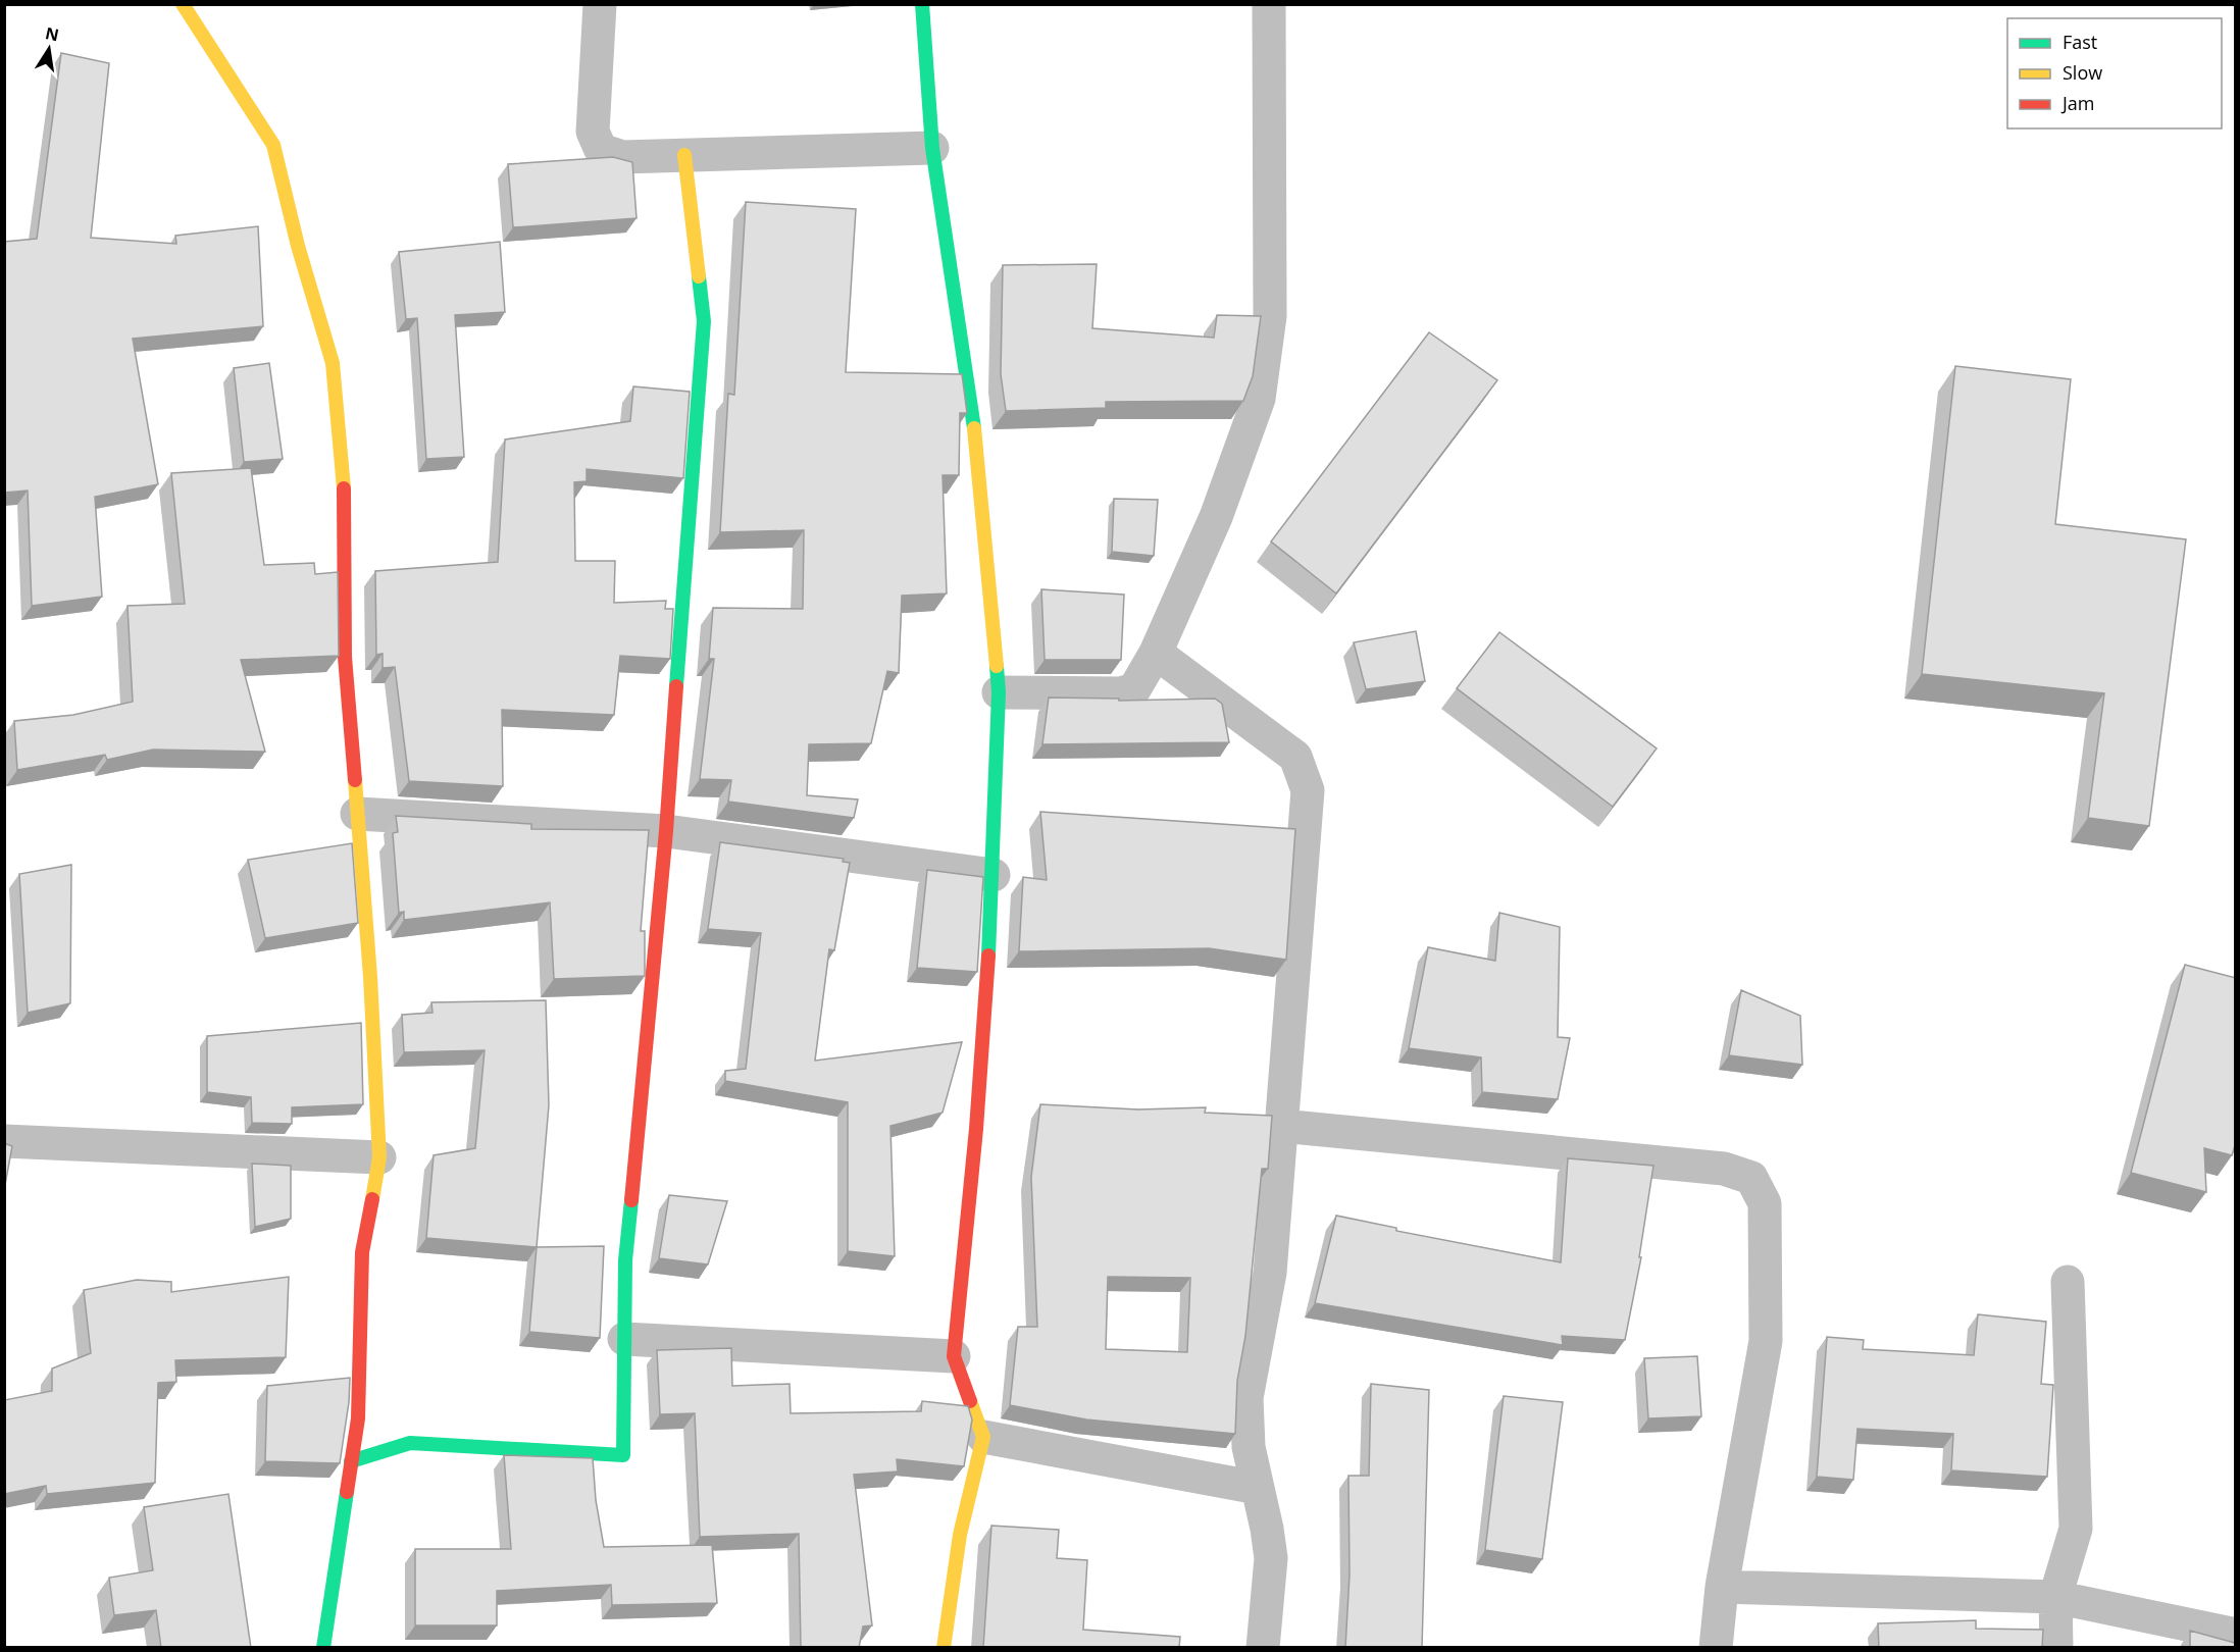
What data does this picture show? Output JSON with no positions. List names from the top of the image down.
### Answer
{
  "legend": ["Fast", "Slow", "Jam"],
  "north": "top"
}
